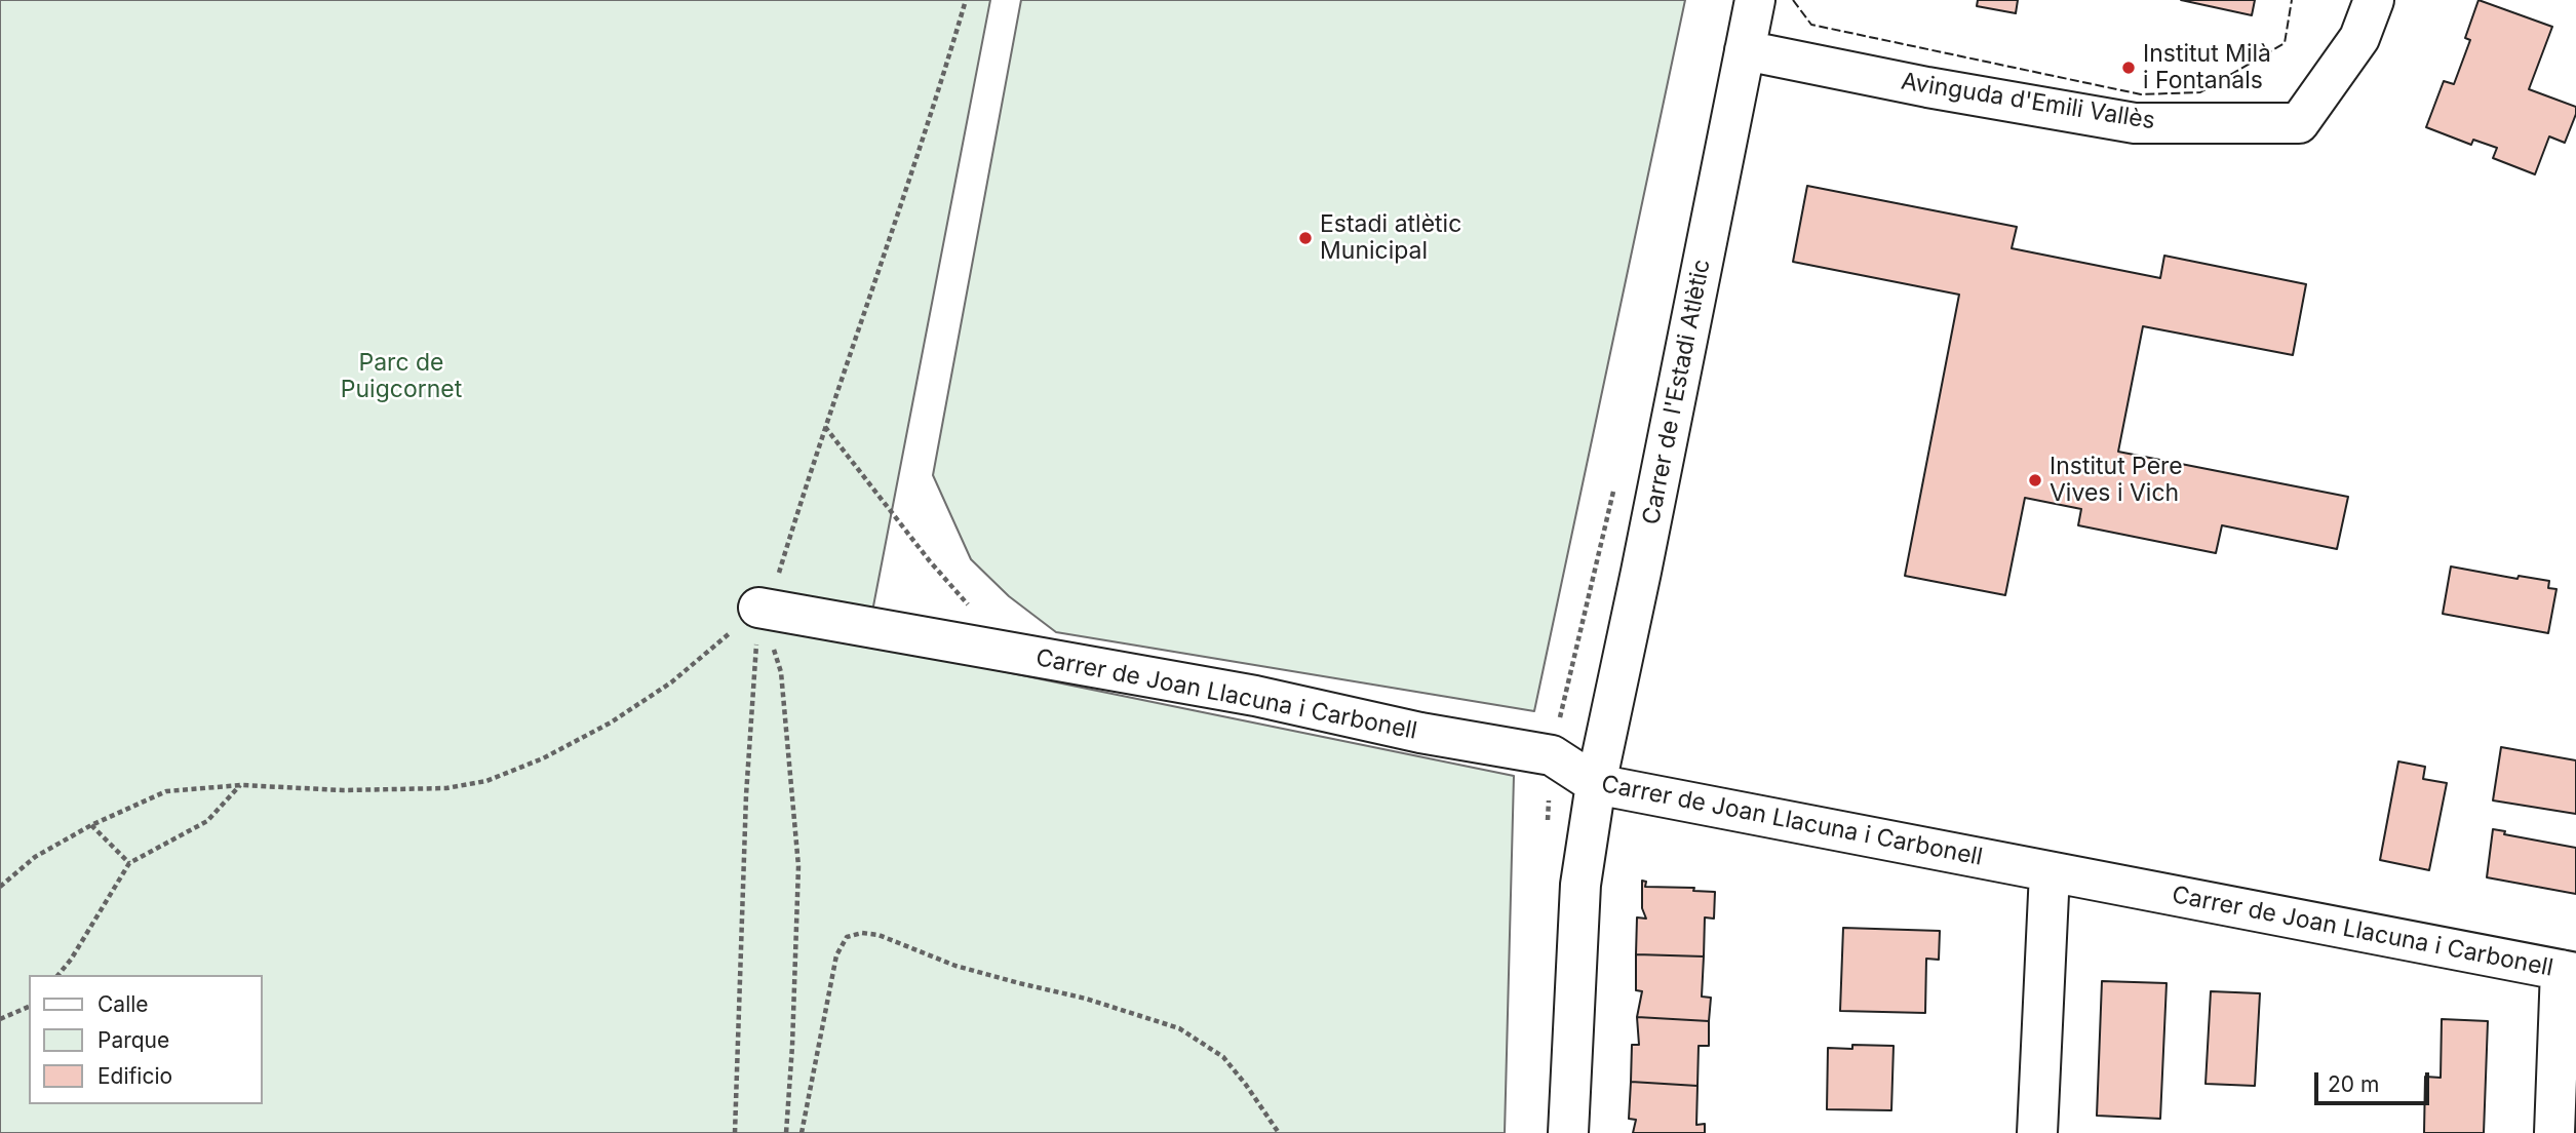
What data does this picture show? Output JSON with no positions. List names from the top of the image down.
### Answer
{
  "streets": {
    "street": ["Avinguda d'Emili Vallès", "Carrer de l'Estadi Atlètic", "Carrer de Joan Llacuna i Carbonell"]
  },
  "crossings": [
    ["Avinguda d'Emili Vallès", "Carrer de l'Estadi Atlètic"],
    ["Carrer de l'Estadi Atlètic", "Carrer de Joan Llacuna i Carbonell"]
  ],
  "parks": ["Parc de Puigcornet"],
  "places": ["Institut Milà i Fontanals", "Estadi atlètic Municipal", "Institut Pere Vives i Vich"],
  "legend": ["Calle", "Parque", "Edificio"],
  "scale_bar": "20 m"
}
